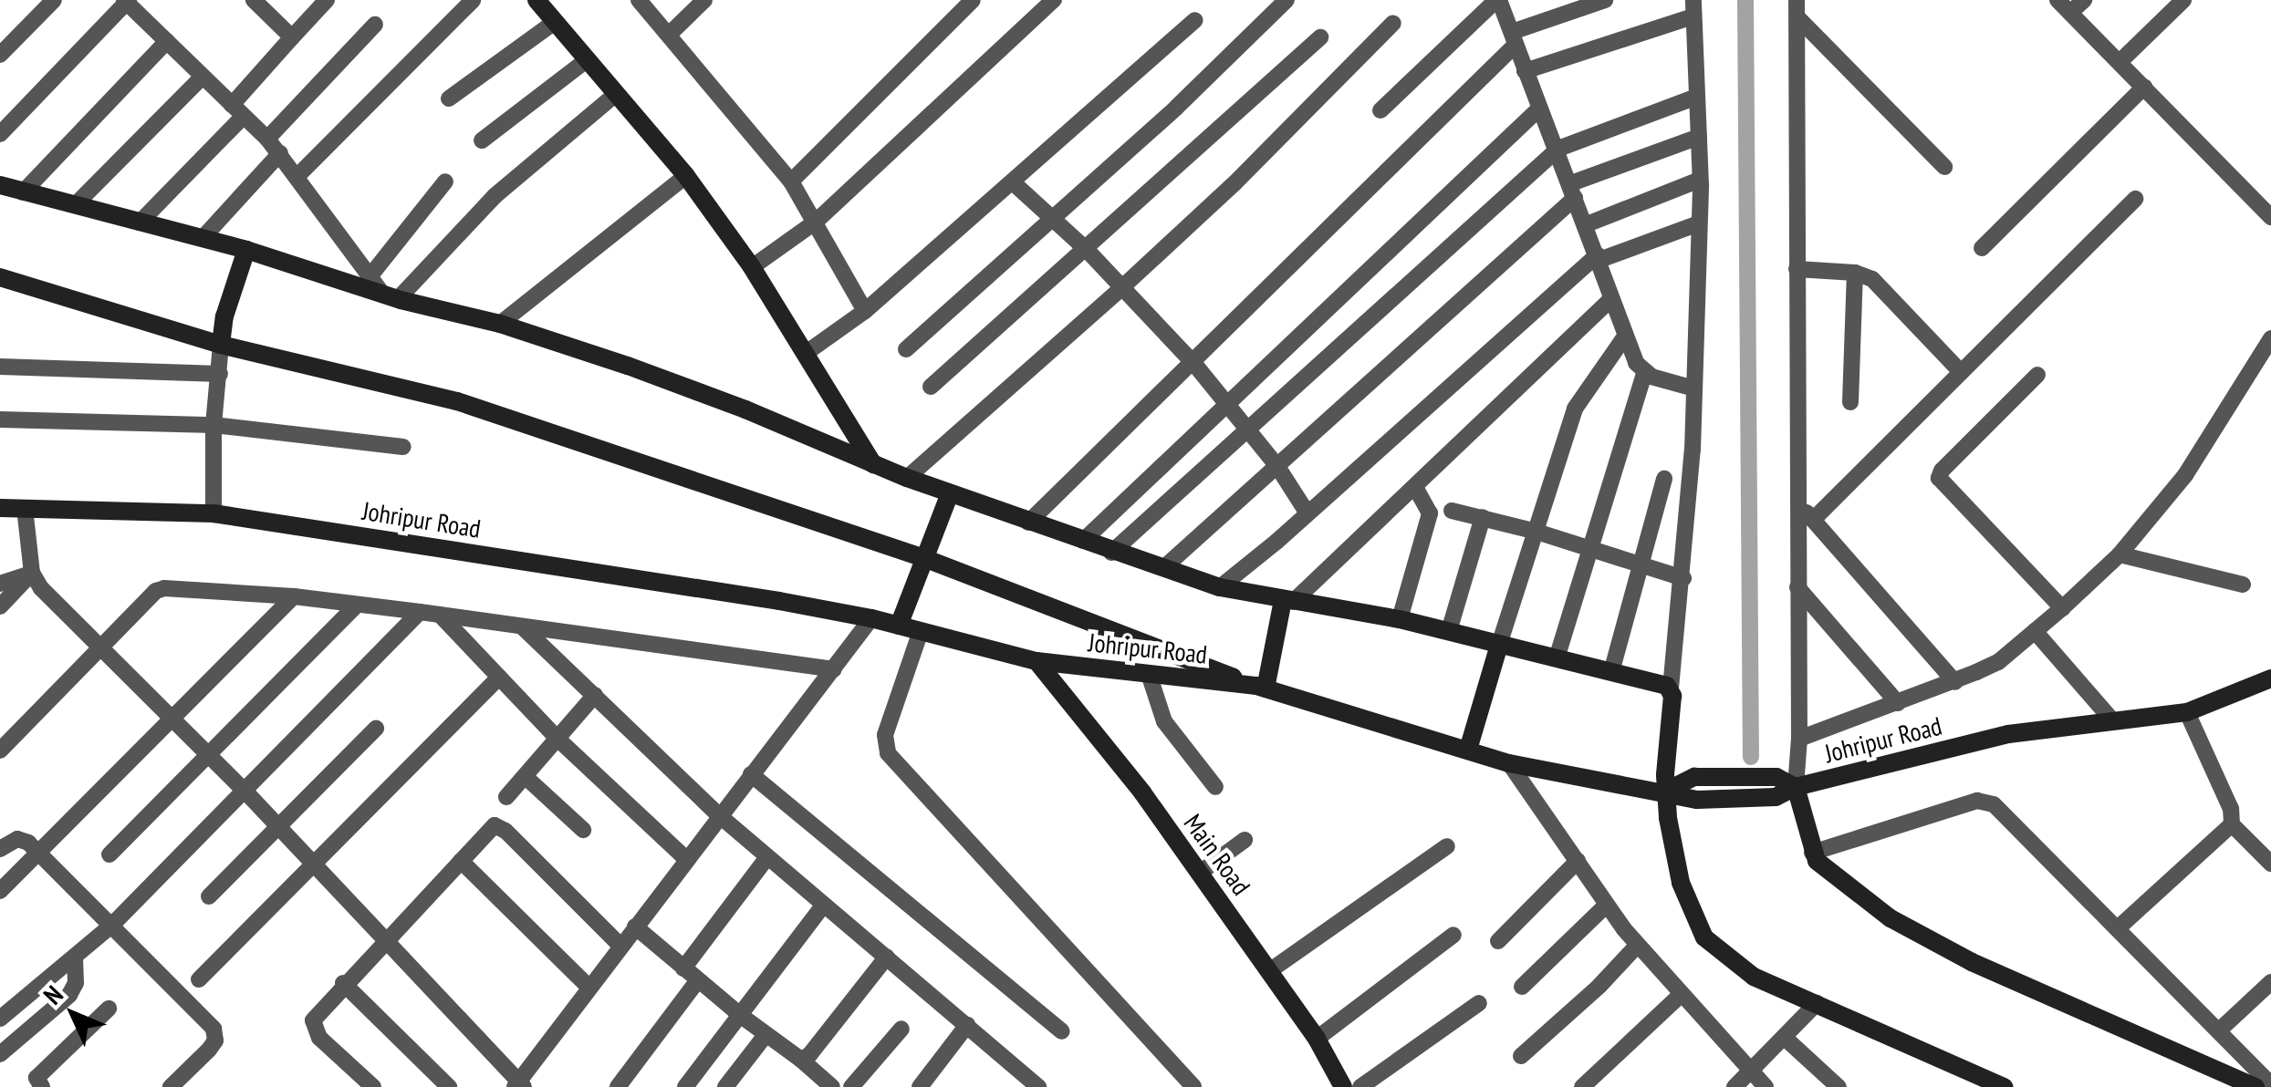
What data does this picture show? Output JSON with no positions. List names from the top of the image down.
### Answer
{
  "streets": {
    "street": ["Johripur Road", "Main Road"]
  },
  "crossings": [
    ["Johripur Road", "Main Road"]
  ],
  "north": "top left"
}
